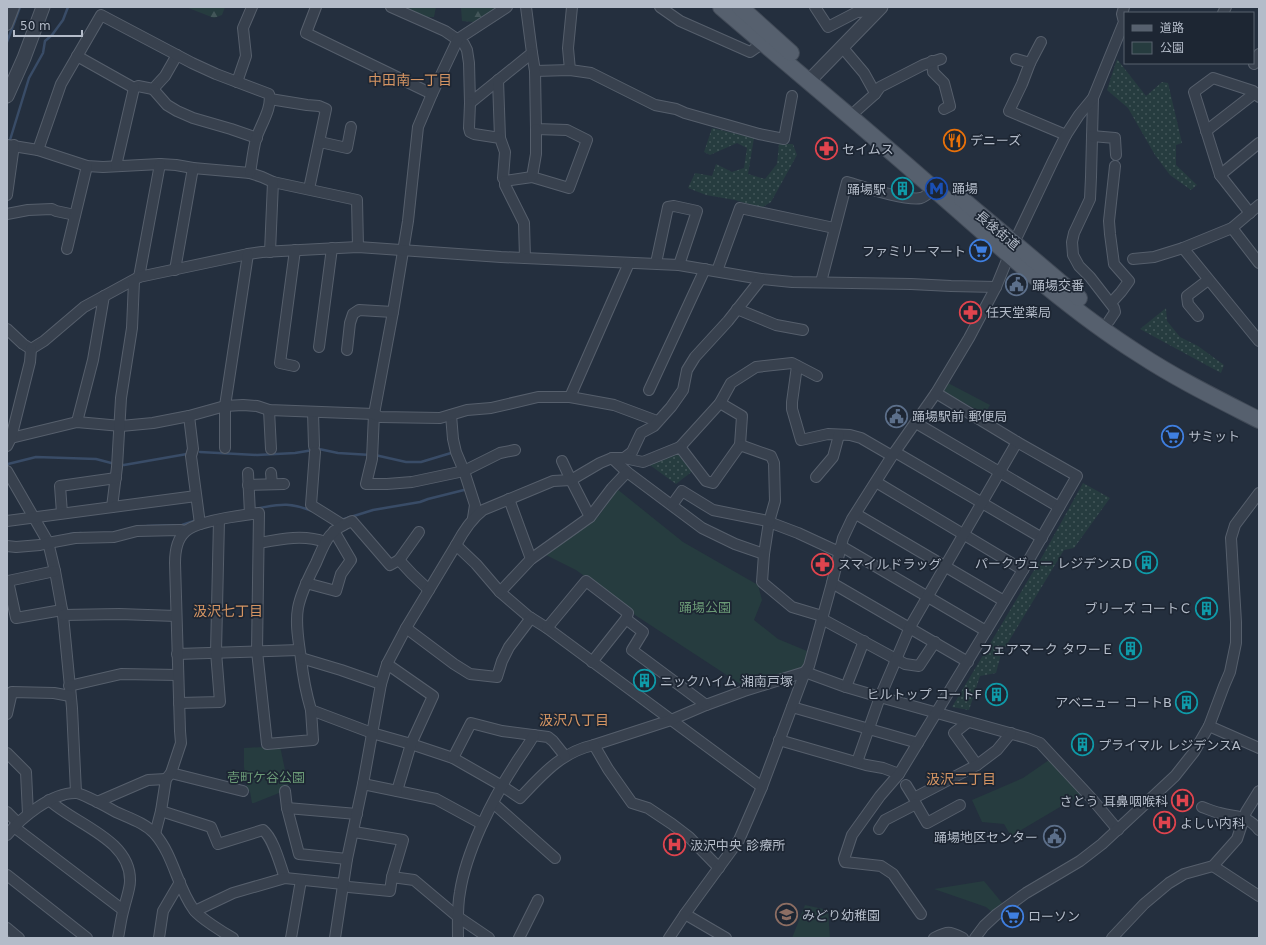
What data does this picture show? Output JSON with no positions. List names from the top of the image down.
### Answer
{
  "streets": {
    "main road": ["長後街道"]
  },
  "districts": [
    "中田南一丁目",
    "汲沢七丁目",
    "汲沢八丁目",
    "汲沢二丁目"
  ],
  "parks": ["踊場公園", "壱町ケ谷公園"],
  "places": {
    "restaurant": ["デニーズ"],
    "pharmacy": ["セイムス", "任天堂薬局", "スマイルドラッグ"],
    "metro station": ["踊場"],
    "building": [
      "踊場駅",
      "パークヴュー レジデンスD",
      "ブリーズ コートＣ",
      "フェアマーク タワーＥ",
      "ニックハイム 湘南戸塚",
      "ヒルトップ コートF",
      "アベニュー コートB",
      "プライマル レジデンスA"
    ],
    "supermarket": ["ファミリーマート", "サミット", "ローソン"],
    "public building": ["踊場交番", "踊場駅前 郵便局", "踊場地区センター"],
    "hospital": ["さとう 耳鼻咽喉科", "よしい内科", "汲沢中央 診療所"],
    "school or university": ["みどり幼稚園"]
  },
  "legend": ["道路", "公園"],
  "scale_bar": "50 m"
}
